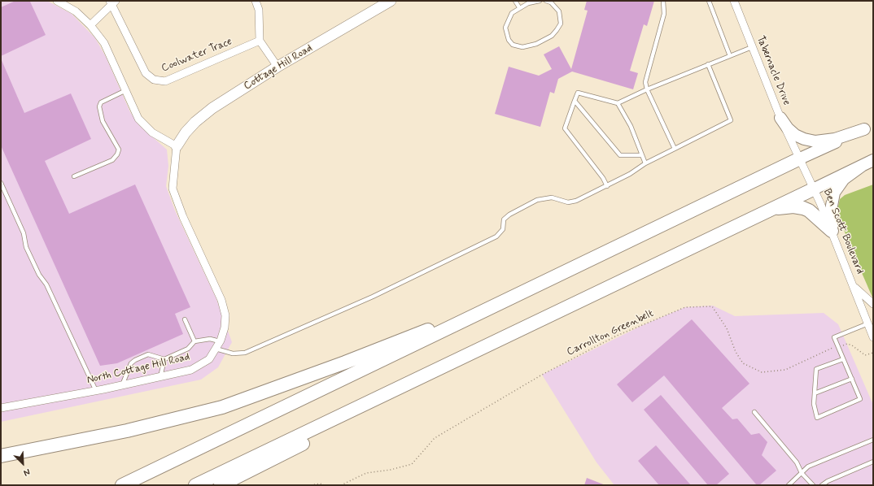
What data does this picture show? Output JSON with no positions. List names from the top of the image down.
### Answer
{
  "streets": {
    "street": [
      "Coolwater Trace",
      "Cottage Hill Road",
      "Tabernacle Drive",
      "Ben Scott Boulevard",
      "North Cottage Hill Road"
    ],
    "path": ["Carrollton Greenbelt"]
  },
  "crossings": [
    ["Cottage Hill Road", "North Cottage Hill Road"],
    ["Tabernacle Drive", "Ben Scott Boulevard"]
  ],
  "north": "bottom right"
}
